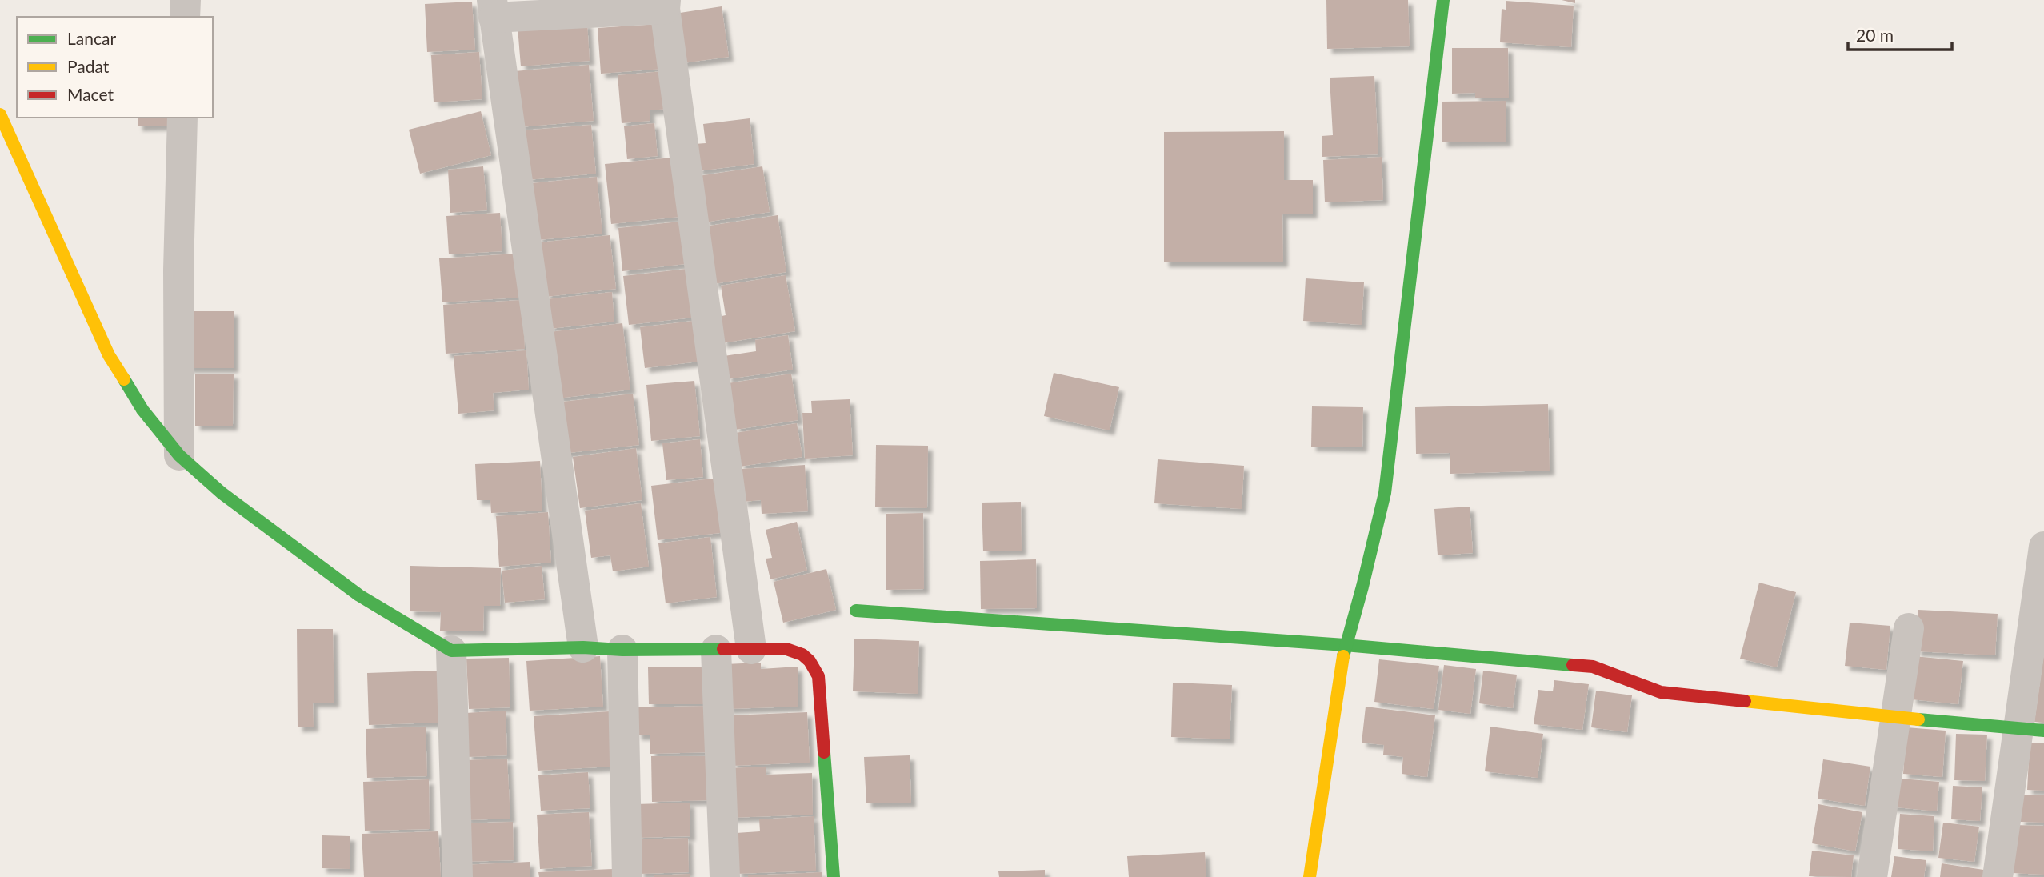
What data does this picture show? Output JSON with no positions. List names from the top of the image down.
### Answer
{
  "legend": ["Lancar", "Padat", "Macet"],
  "scale_bar": "20 m"
}
